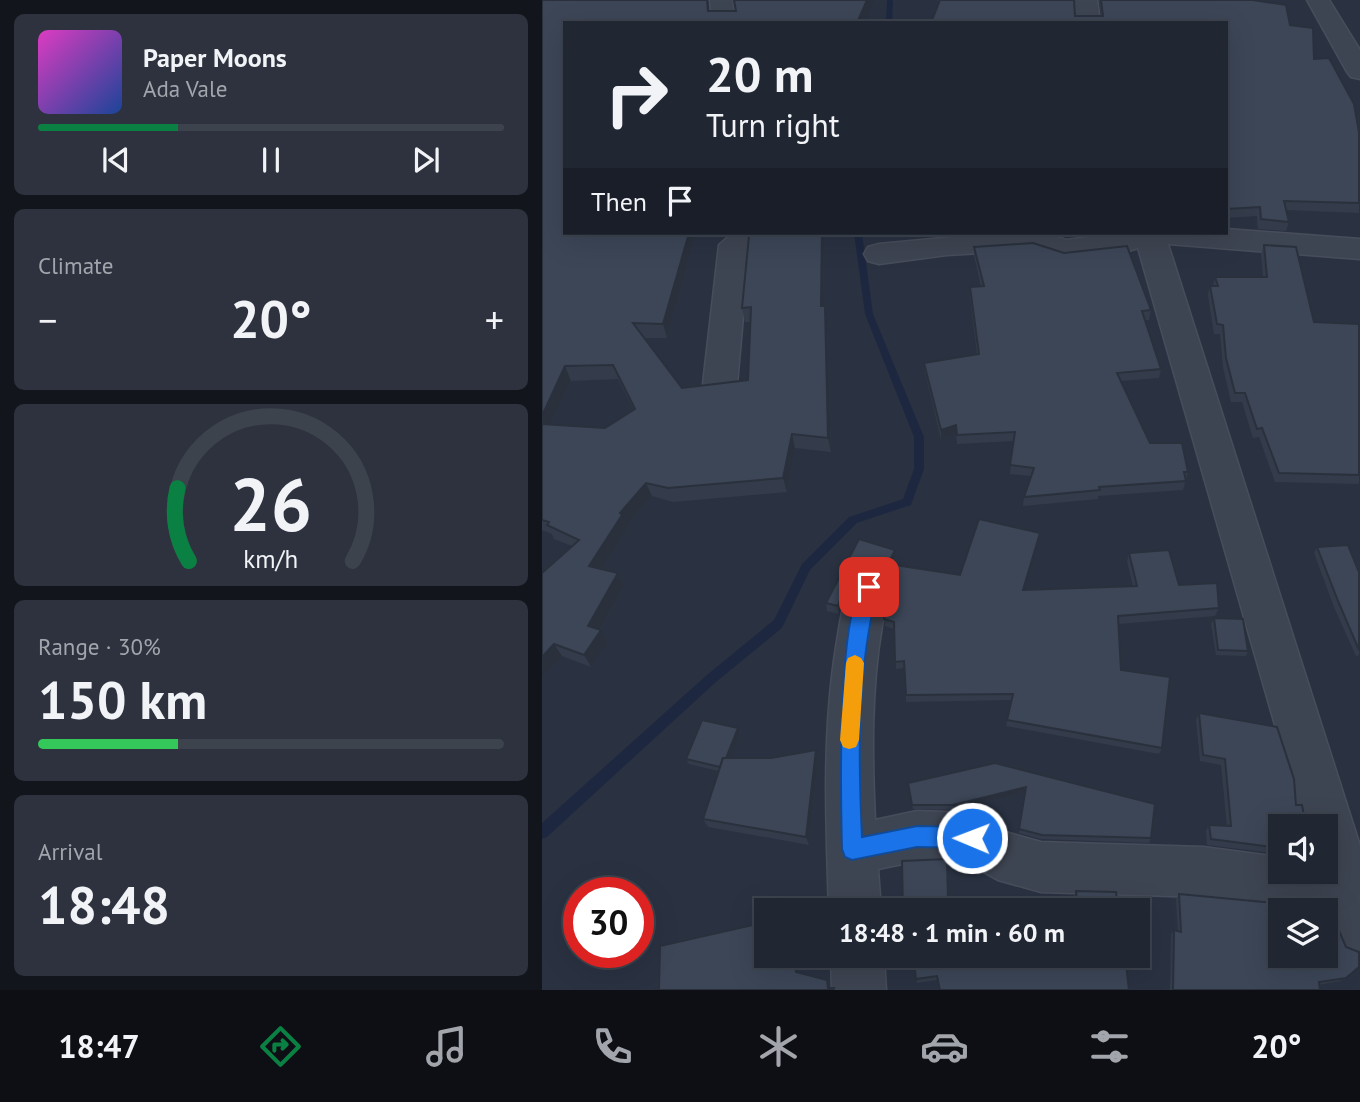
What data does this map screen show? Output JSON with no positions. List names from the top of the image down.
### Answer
{
  "page": {
    "turn": ["20 m", "Turn right"],
    "song": ["Paper Moons", "Ada Vale"],
    "then": "Then",
    "tile": [
      "Climate",
      ["Range · 30%", "150 km"],
      ["Arrival", "18:48"]
    ],
    "heat": ["−", "20°", "+"],
    "limit": "30",
    "trip": "18:48 · 1 min · 60 m",
    "tabs": ["18:47", "20°"],
    "gauge": ["26", "km/h"]
  }
}
